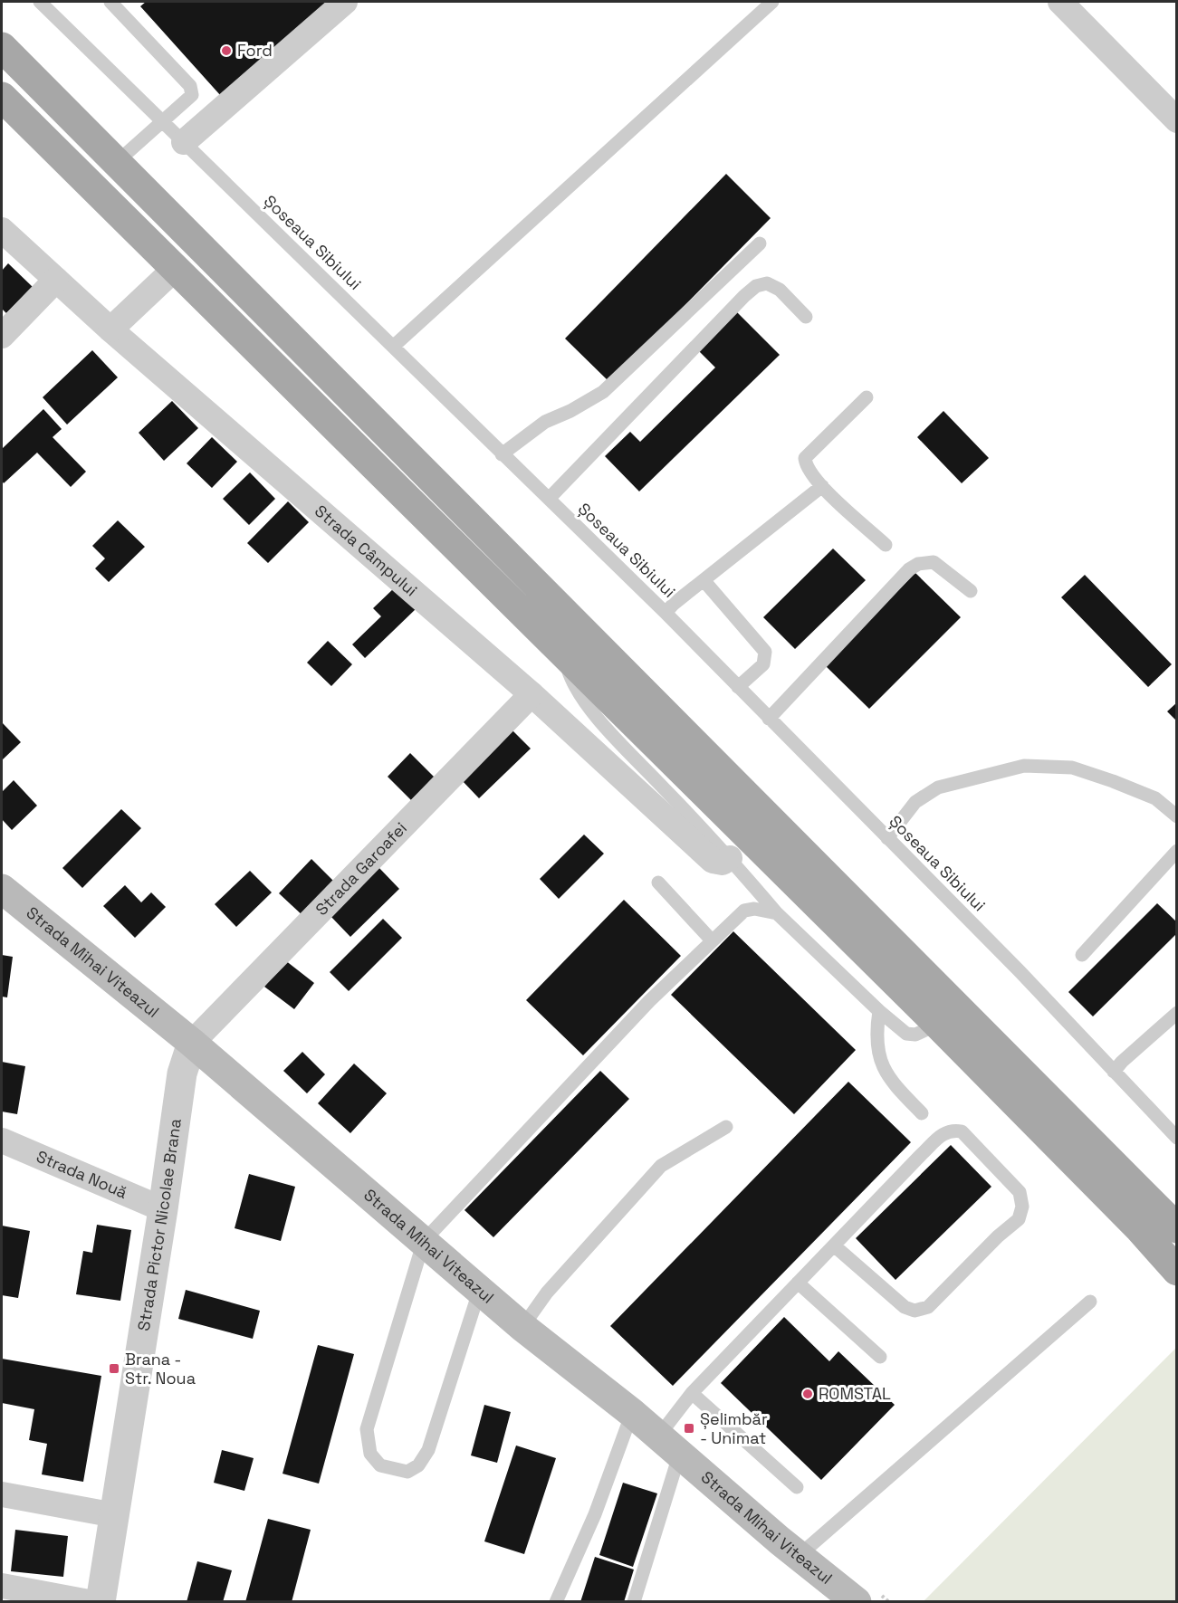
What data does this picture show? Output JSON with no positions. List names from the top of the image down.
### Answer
{
  "streets": {
    "main road": ["Strada Mihai Viteazul"],
    "street": [
      "Strada Câmpului",
      "Strada Garoafei",
      "Strada Nouă",
      "Strada Pictor Nicolae Brana"
    ],
    "lane": ["Șoseaua Sibiului"]
  },
  "crossings": [
    ["Strada Câmpului", "Strada Garoafei"],
    ["Strada Garoafei", "Strada Mihai Viteazul"],
    ["Strada Garoafei", "Strada Pictor Nicolae Brana"],
    ["Strada Mihai Viteazul", "Strada Pictor Nicolae Brana"],
    ["Strada Nouă", "Strada Pictor Nicolae Brana"]
  ],
  "places": {
    "other": ["Ford", "ROMSTAL"],
    "transit": ["Brana - Str. Noua", "Șelimbăr - Unimat"]
  }
}
